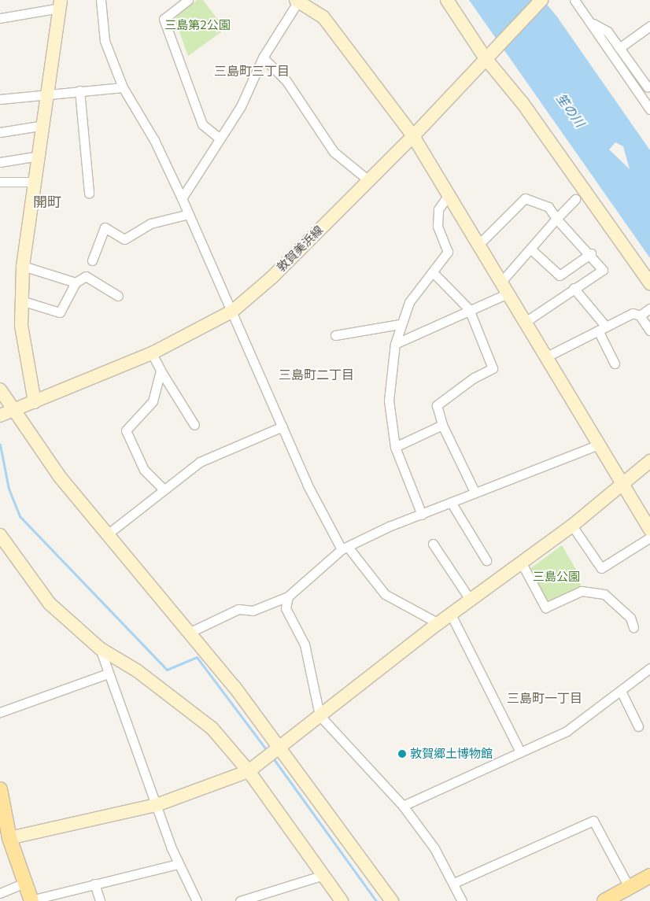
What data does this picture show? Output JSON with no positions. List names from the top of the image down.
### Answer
{
  "streets": {
    "street": ["敦賀美浜線"]
  },
  "districts": [
    "三島町三丁目",
    "開町",
    "三島町二丁目",
    "三島町一丁目"
  ],
  "water": ["笙の川"],
  "parks": ["三島第2公園", "三島公園"],
  "places": ["敦賀郷土博物館"]
}
